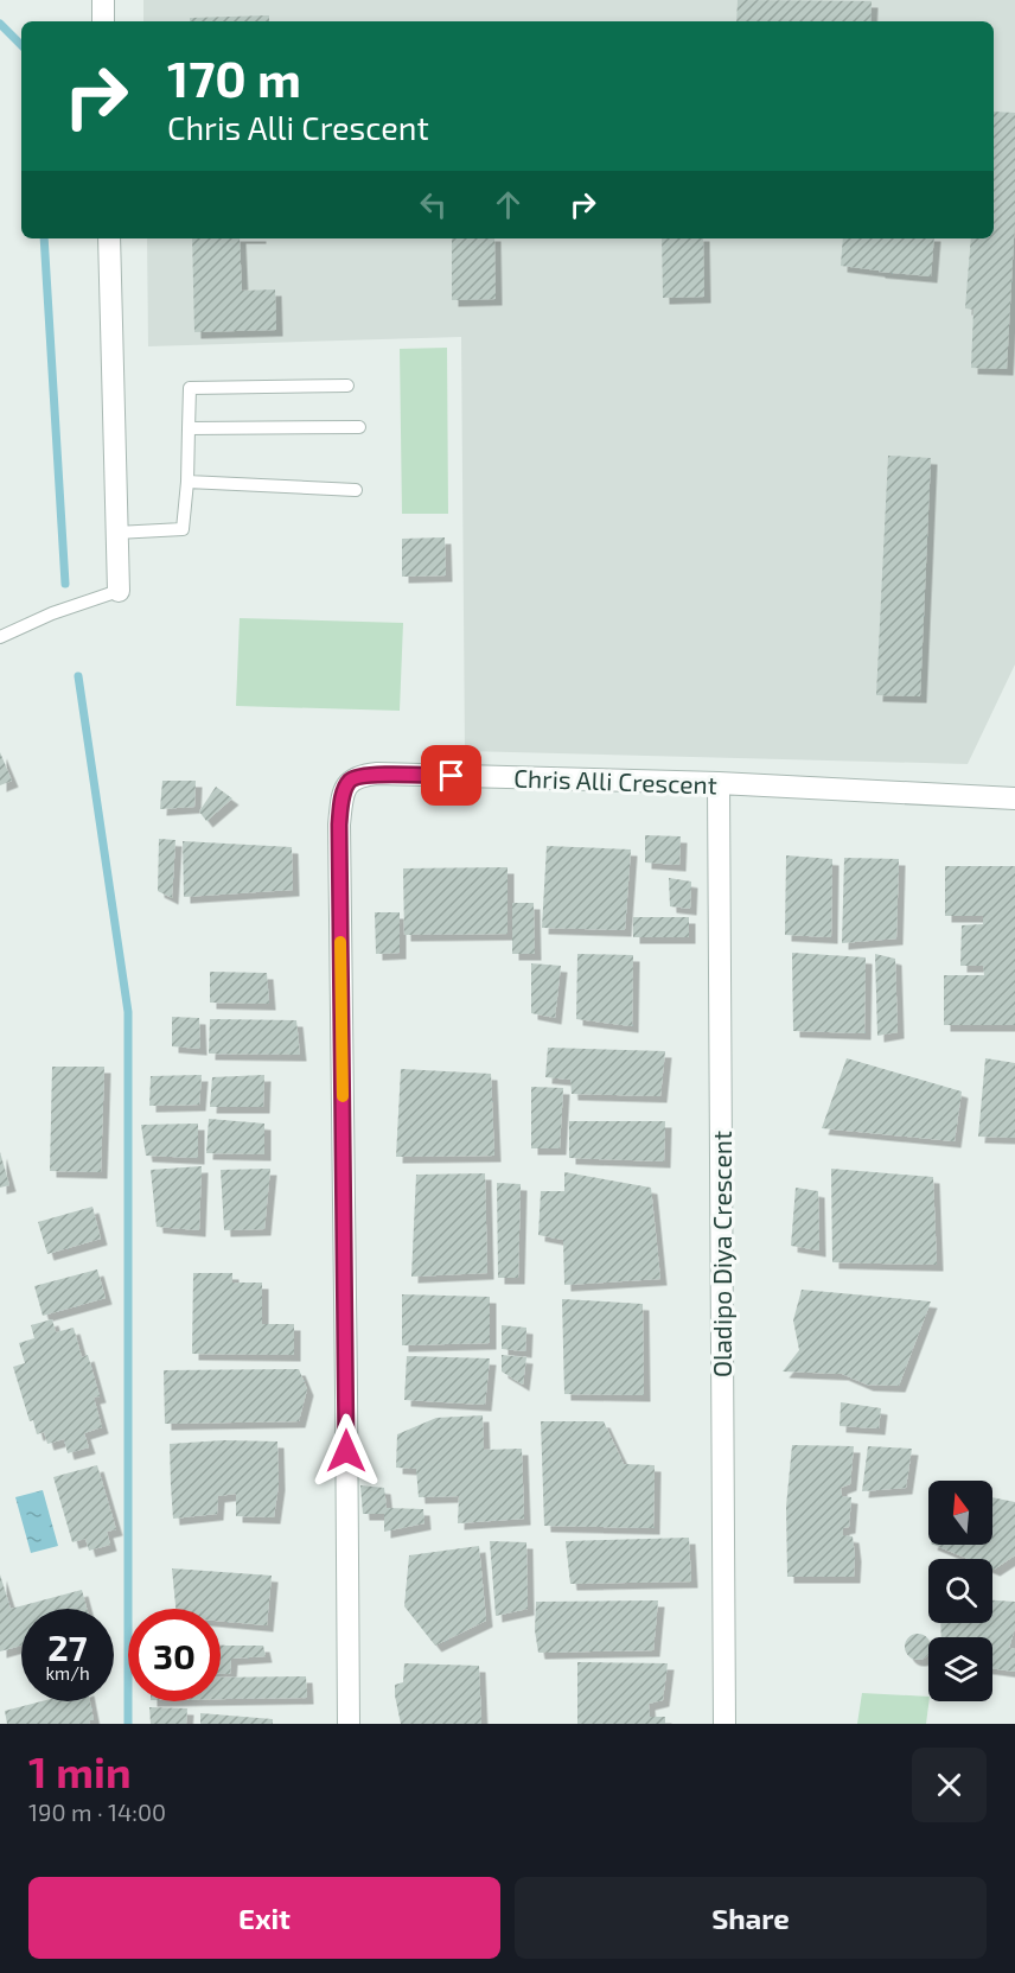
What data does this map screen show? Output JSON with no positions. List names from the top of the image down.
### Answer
{
  "streets": {
    "street": ["Chris Alli Crescent", "Oladipo Diya Crescent"]
  },
  "crossings": [
    ["Chris Alli Crescent", "Oladipo Diya Crescent"]
  ],
  "north": "top",
  "page": {
    "turn": ["170 m", "Chris Alli Crescent"],
    "speed": "27 km/h",
    "limit": "30",
    "heading": ["1 min", "190 m · 14:00"],
    "buttons": ["Exit", "Share"]
  }
}
